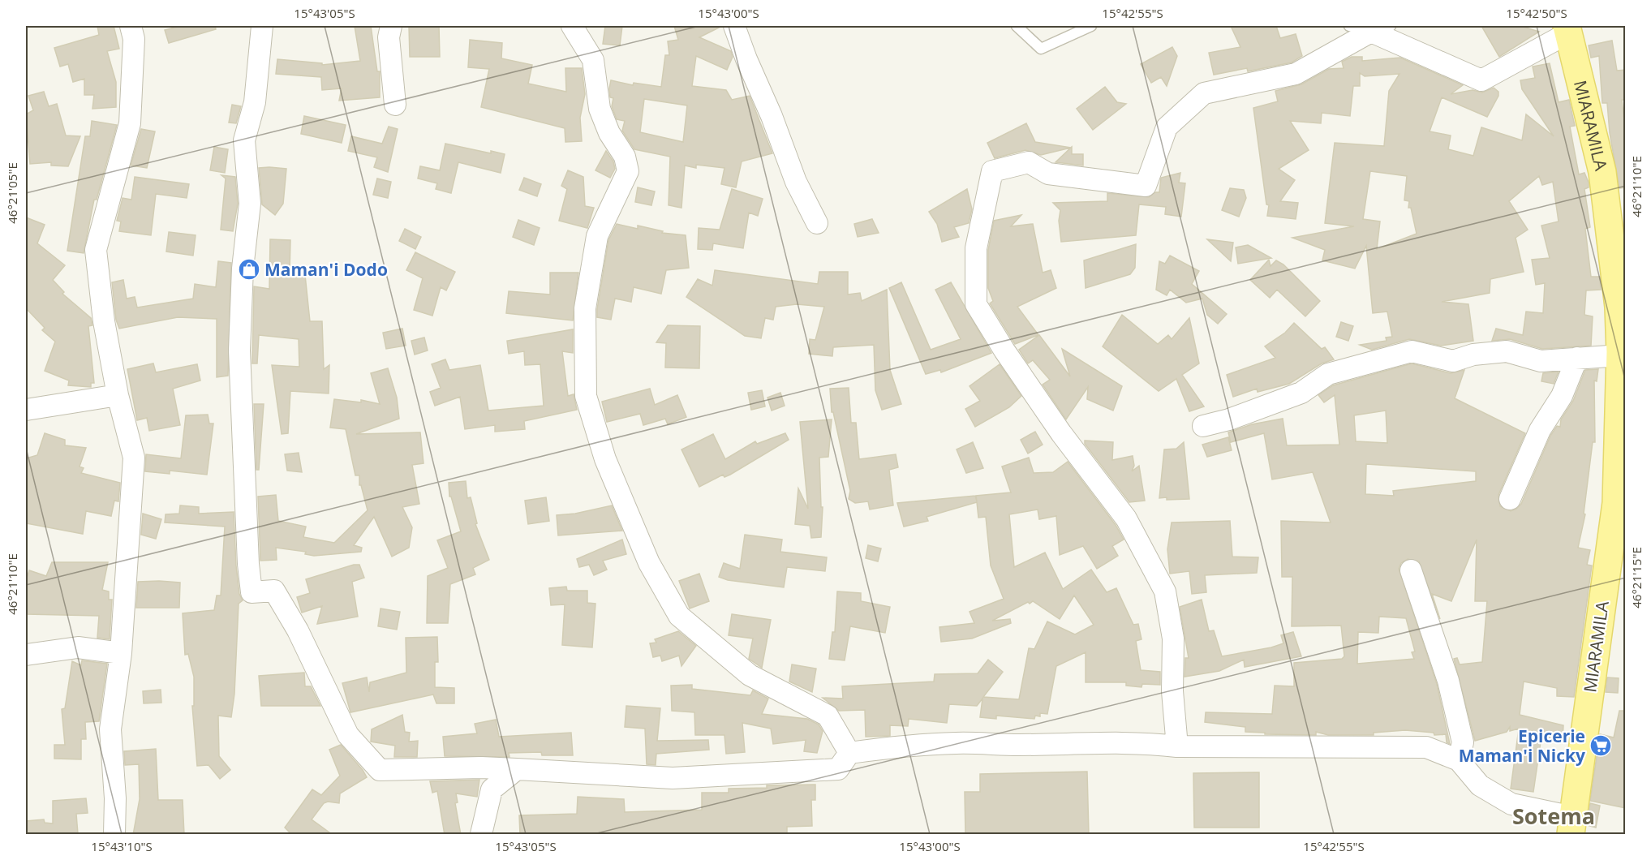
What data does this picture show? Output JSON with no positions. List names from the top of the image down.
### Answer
{
  "streets": {
    "main road": ["MIARAMILA"]
  },
  "districts": ["Sotema"],
  "places": {
    "shop": ["Maman'i Dodo"],
    "supermarket": ["Epicerie Maman'i Nicky"]
  },
  "coordinates": [
    "15°43'05\"S",
    "15°43'00\"S",
    "15°42'55\"S",
    "15°42'50\"S",
    "46°21'10\"E",
    "46°21'05\"E",
    "46°21'15\"E",
    "15°43'10\"S"
  ]
}
